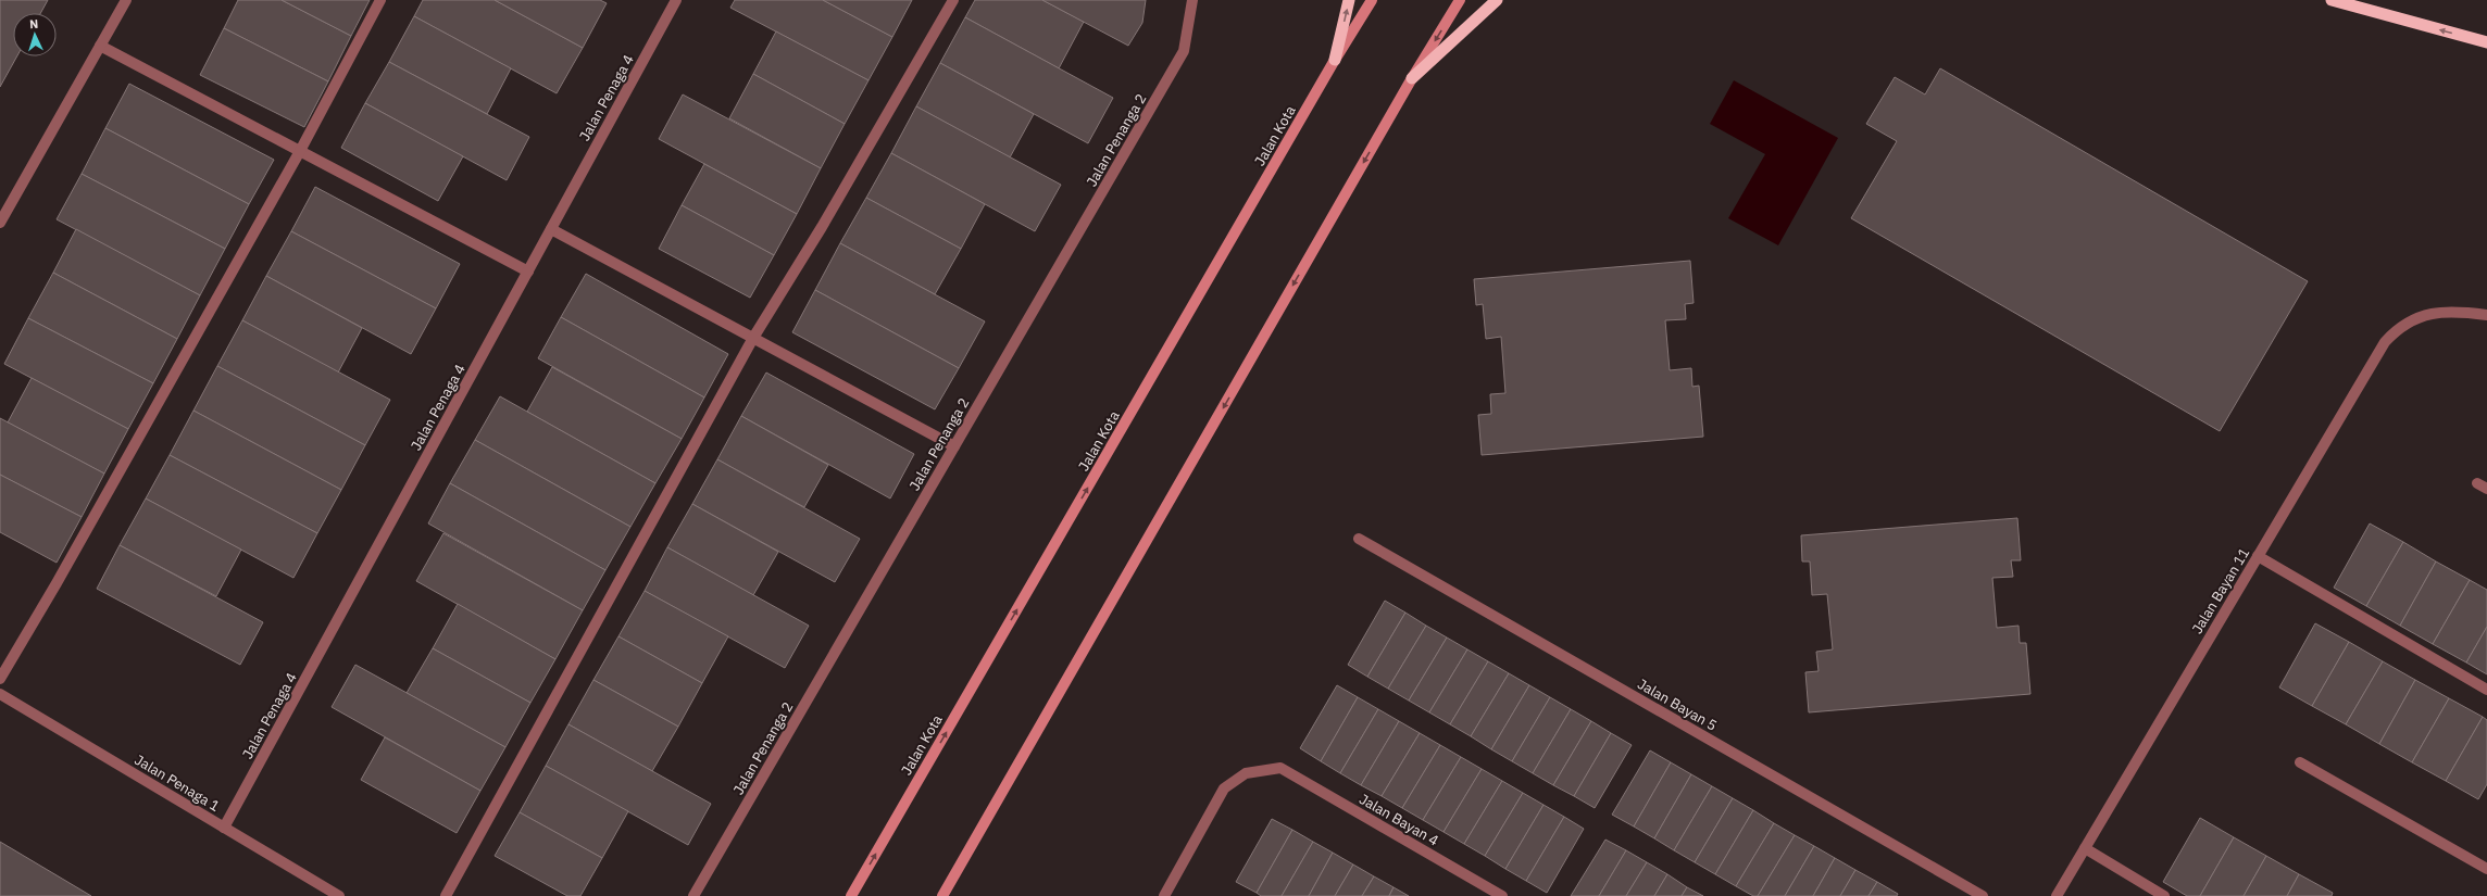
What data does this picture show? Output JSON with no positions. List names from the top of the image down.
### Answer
{
  "streets": {
    "main road": ["Jalan Kota"],
    "street": [
      "Jalan Penaga 4",
      "Jalan Penanga 2",
      "Jalan Bayan 11",
      "Jalan Bayan 5",
      "Jalan Penaga 1",
      "Jalan Bayan 4"
    ]
  },
  "crossings": [
    ["Jalan Penaga 4", "Jalan Penaga 1"]
  ],
  "north": "top"
}
